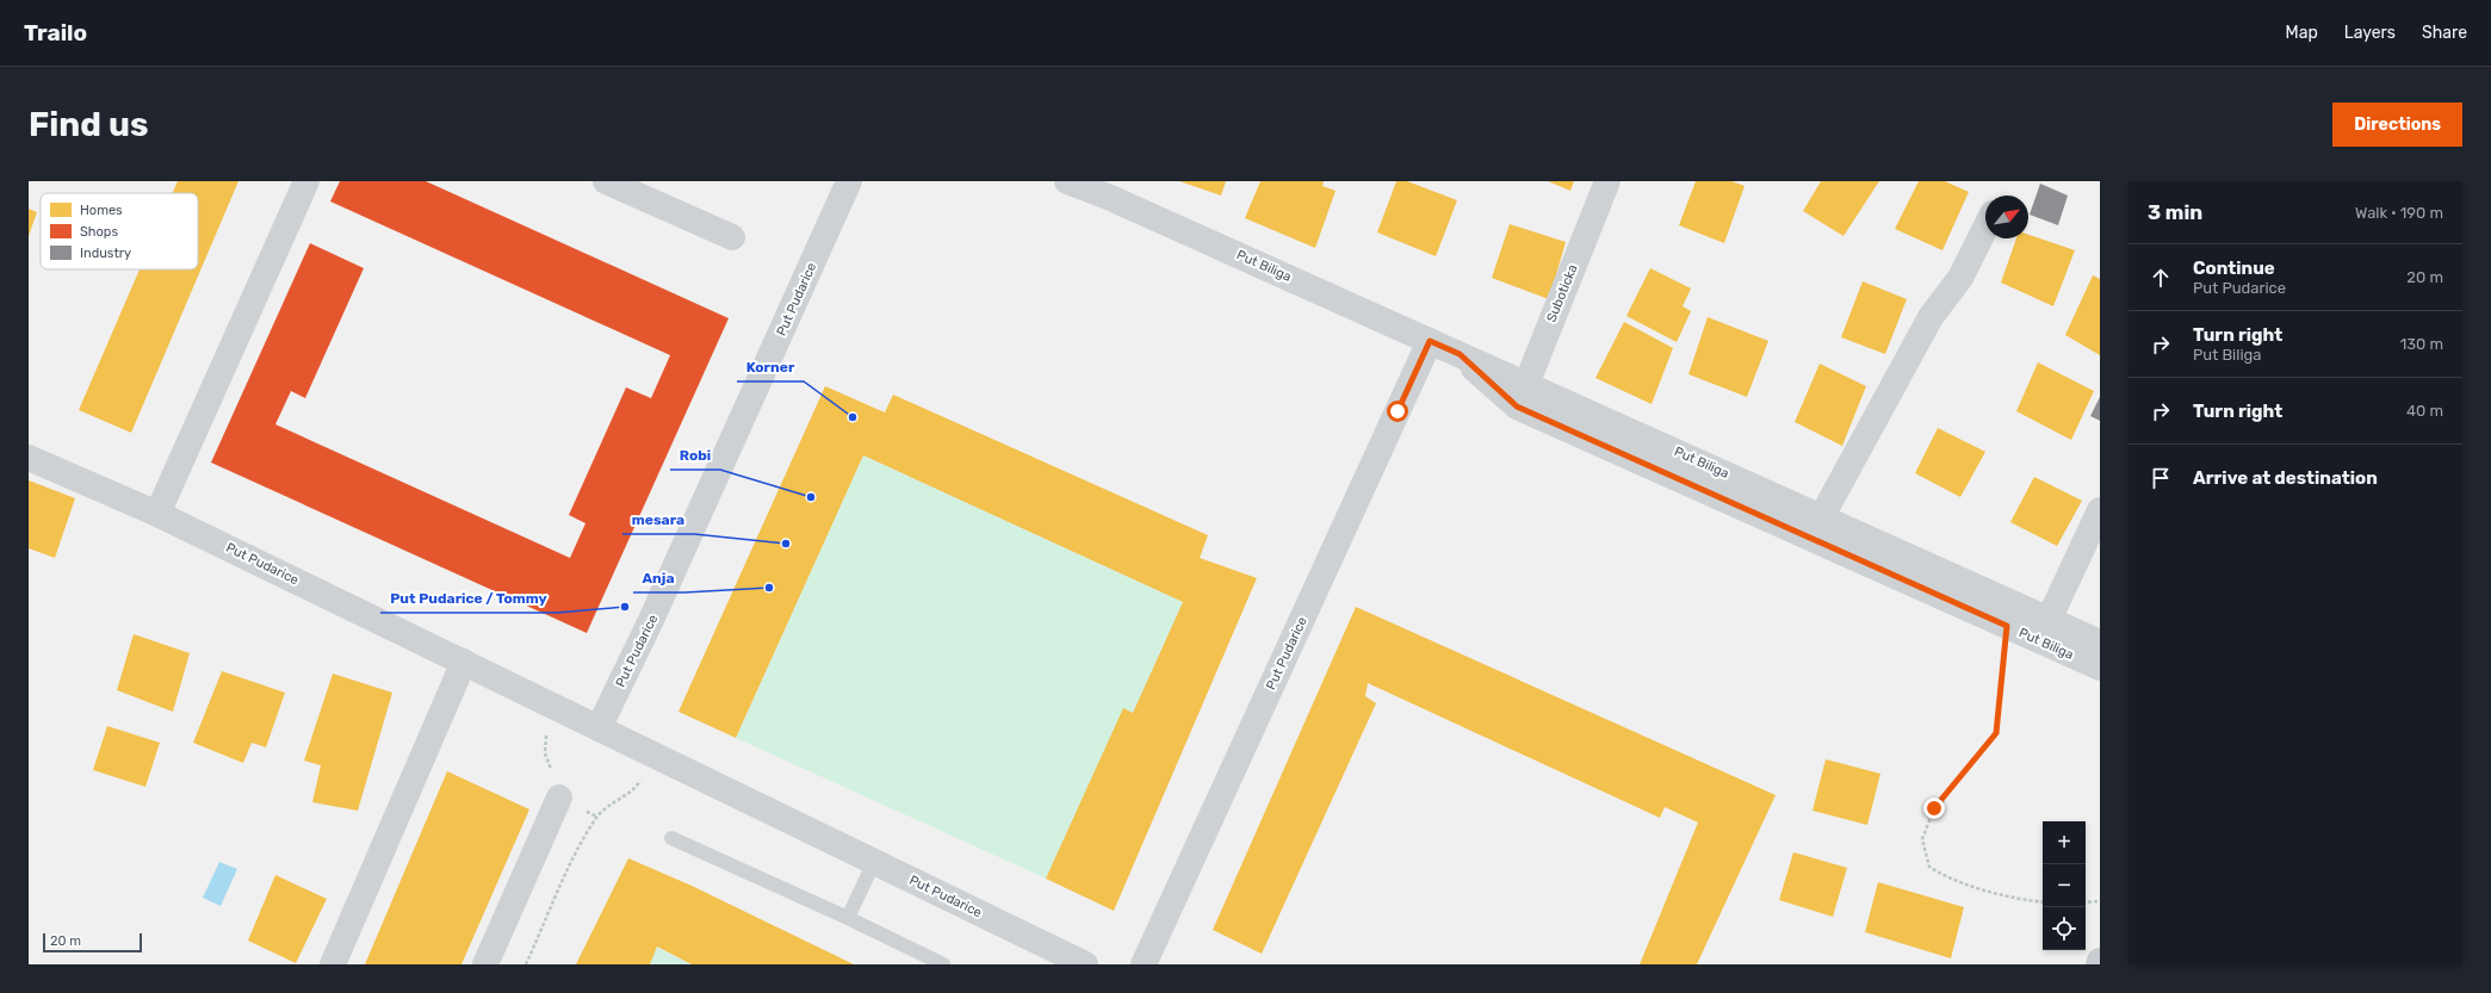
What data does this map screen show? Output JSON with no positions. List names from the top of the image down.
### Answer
{
  "streets": {
    "street": ["Put Biliga", "Suboticka", "Put Pudarice"]
  },
  "crossings": [
    ["Put Biliga", "Suboticka"],
    ["Put Biliga", "Put Pudarice"]
  ],
  "places": [
    "Korner",
    "Robi",
    "mesara",
    "Anja",
    "Put Pudarice / Tommy"
  ],
  "legend": ["Homes", "Shops", "Industry"],
  "scale_bar": "20 m",
  "north": "top right",
  "page": {
    "header": "Trailo",
    "nav": ["Map", "Layers", "Share"],
    "buttons": "Directions",
    "title": "Find us",
    "heading": ["3 min", "Walk · 190 m"],
    "list": [
      ["Continue", "Put Pudarice", "20 m"],
      ["Turn right", "Put Biliga", "130 m"],
      ["Turn right", "40 m"],
      "Arrive at destination"
    ],
    "map_buttons": ["+", "−"],
    "scale": "20 m"
  }
}
